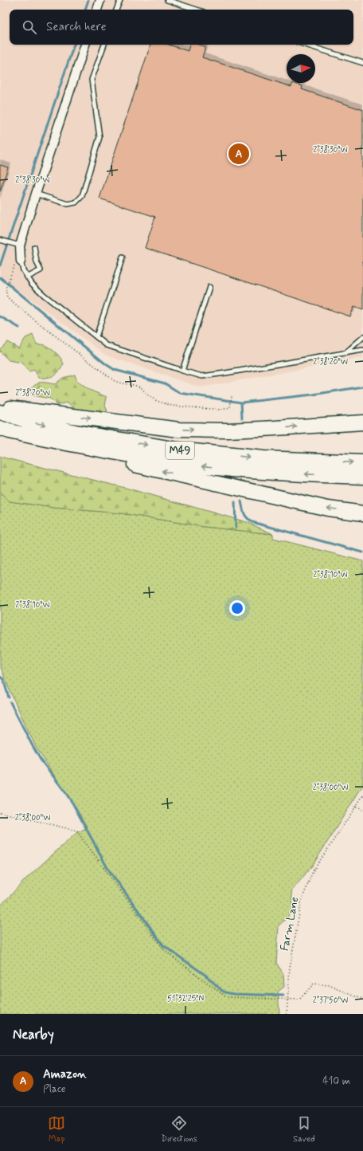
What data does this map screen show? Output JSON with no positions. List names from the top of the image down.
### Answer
{
  "streets": {
    "highway": ["M49"],
    "path": ["Farm Lane"]
  },
  "north": "right",
  "page": {
    "search": "Search here",
    "pins": "A",
    "heading": "Nearby",
    "list": [
      {
        "mark": "A",
        "name": "Amazon",
        "note": "Place",
        "value": "410 m"
      }
    ],
    "nav": ["Map", "Directions", "Saved"]
  },
  "coordinates": [
    "2°38'30\"W",
    "2°38'20\"W",
    "2°38'10\"W",
    "2°38'00\"W",
    "51°32'25\"N",
    "2°37'50\"W"
  ]
}
